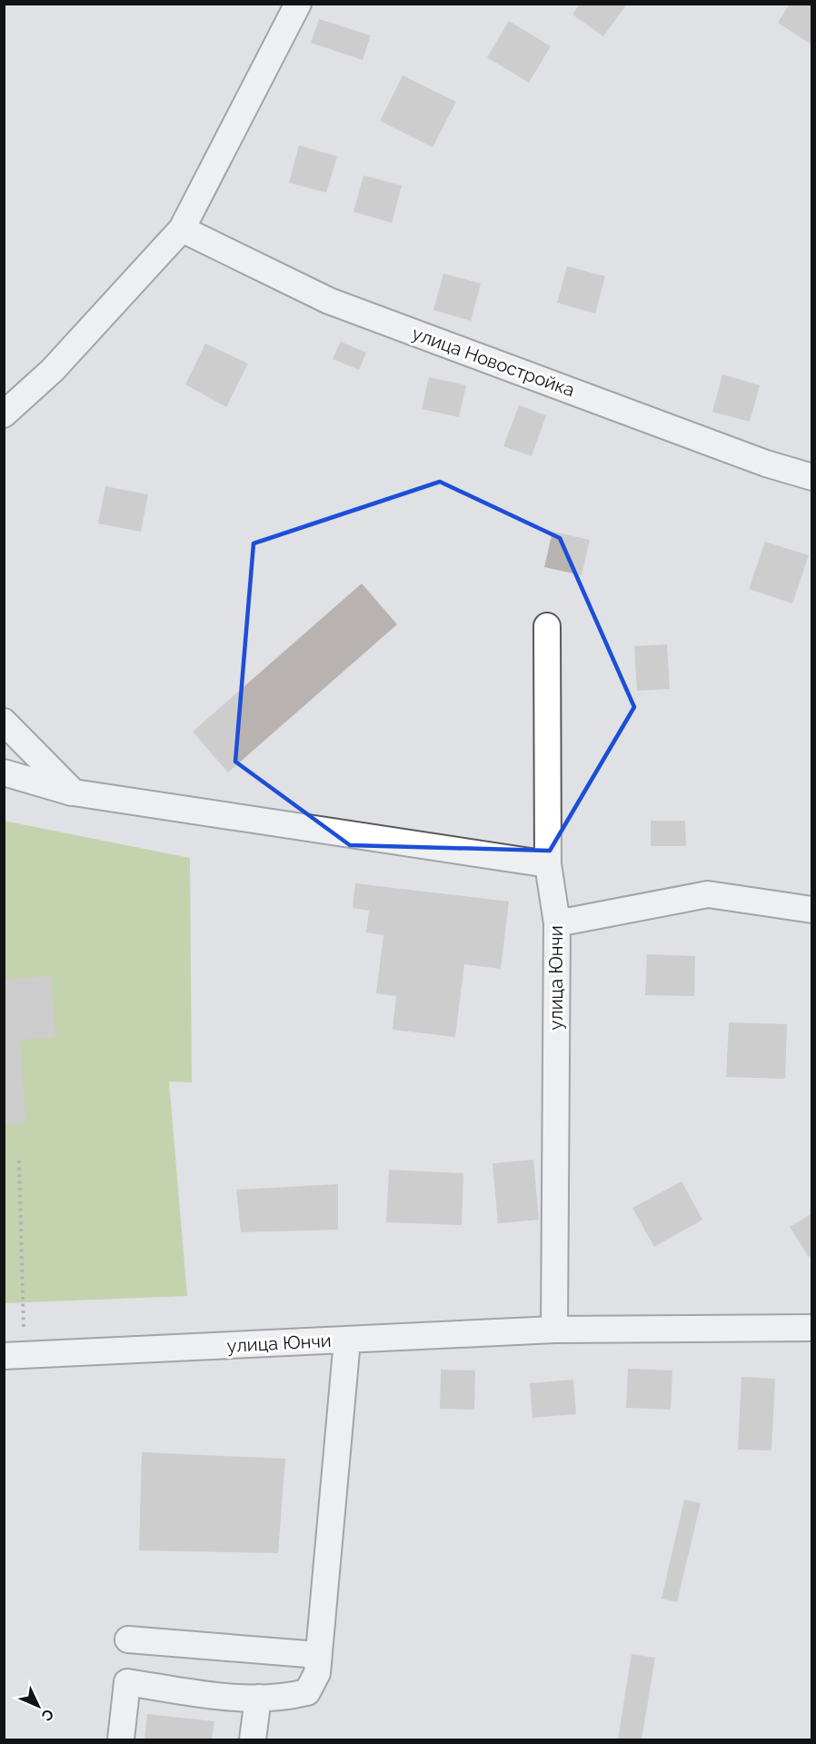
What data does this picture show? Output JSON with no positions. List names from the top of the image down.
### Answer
{
  "streets": {
    "street": ["улица Новостройка", "улица Юнчи"]
  },
  "north": "bottom right"
}
